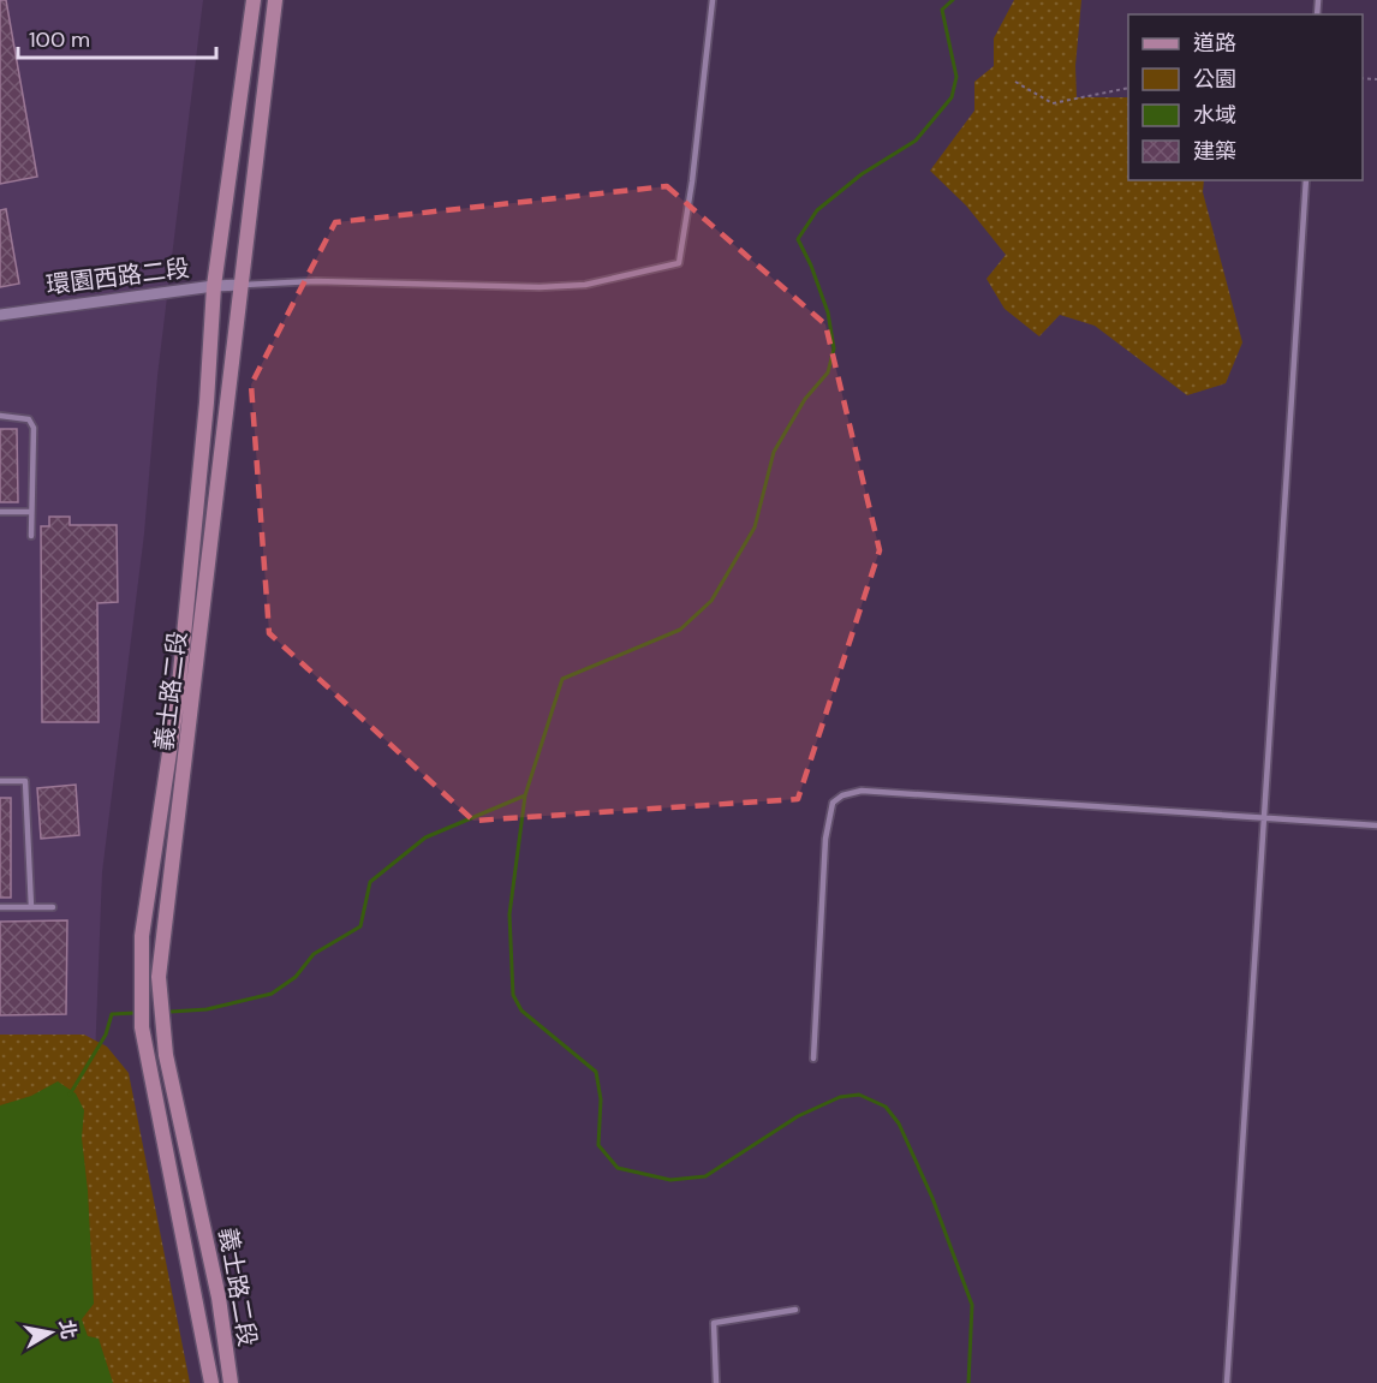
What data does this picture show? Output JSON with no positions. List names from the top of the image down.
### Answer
{
  "streets": {
    "street": ["環園西路二段", "義士路二段"]
  },
  "crossings": [
    ["環園西路二段", "義士路二段"]
  ],
  "legend": [
    "道路",
    "公園",
    "水域",
    "建築"
  ],
  "scale_bar": "100 m",
  "north": "right"
}
